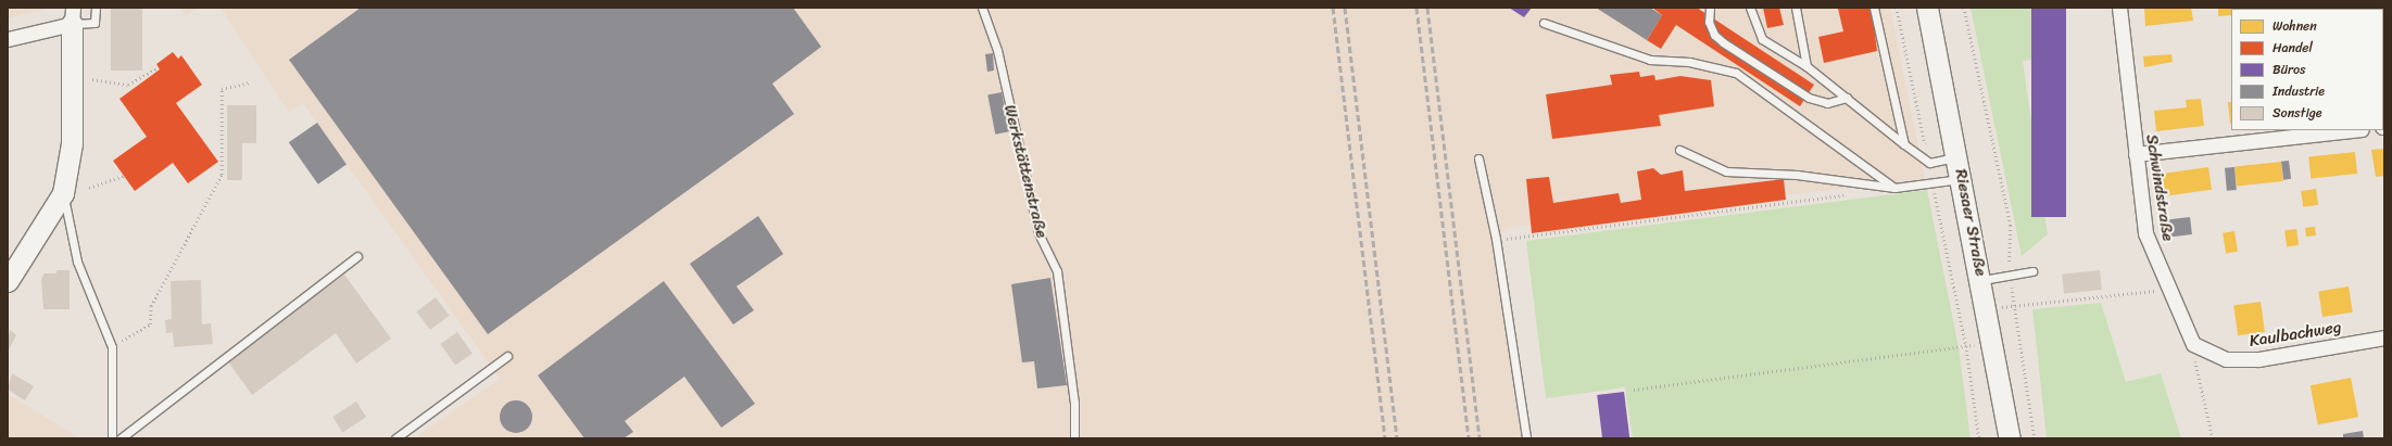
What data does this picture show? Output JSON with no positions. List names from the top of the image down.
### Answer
{
  "streets": {
    "main road": ["Riesaer Straße"],
    "street": ["Schwindstraße", "Kaulbachweg"],
    "lane": ["Werkstättenstraße"]
  },
  "crossings": [
    ["Schwindstraße", "Kaulbachweg"]
  ],
  "legend": [
    "Wohnen",
    "Handel",
    "Büros",
    "Industrie",
    "Sonstige"
  ]
}
